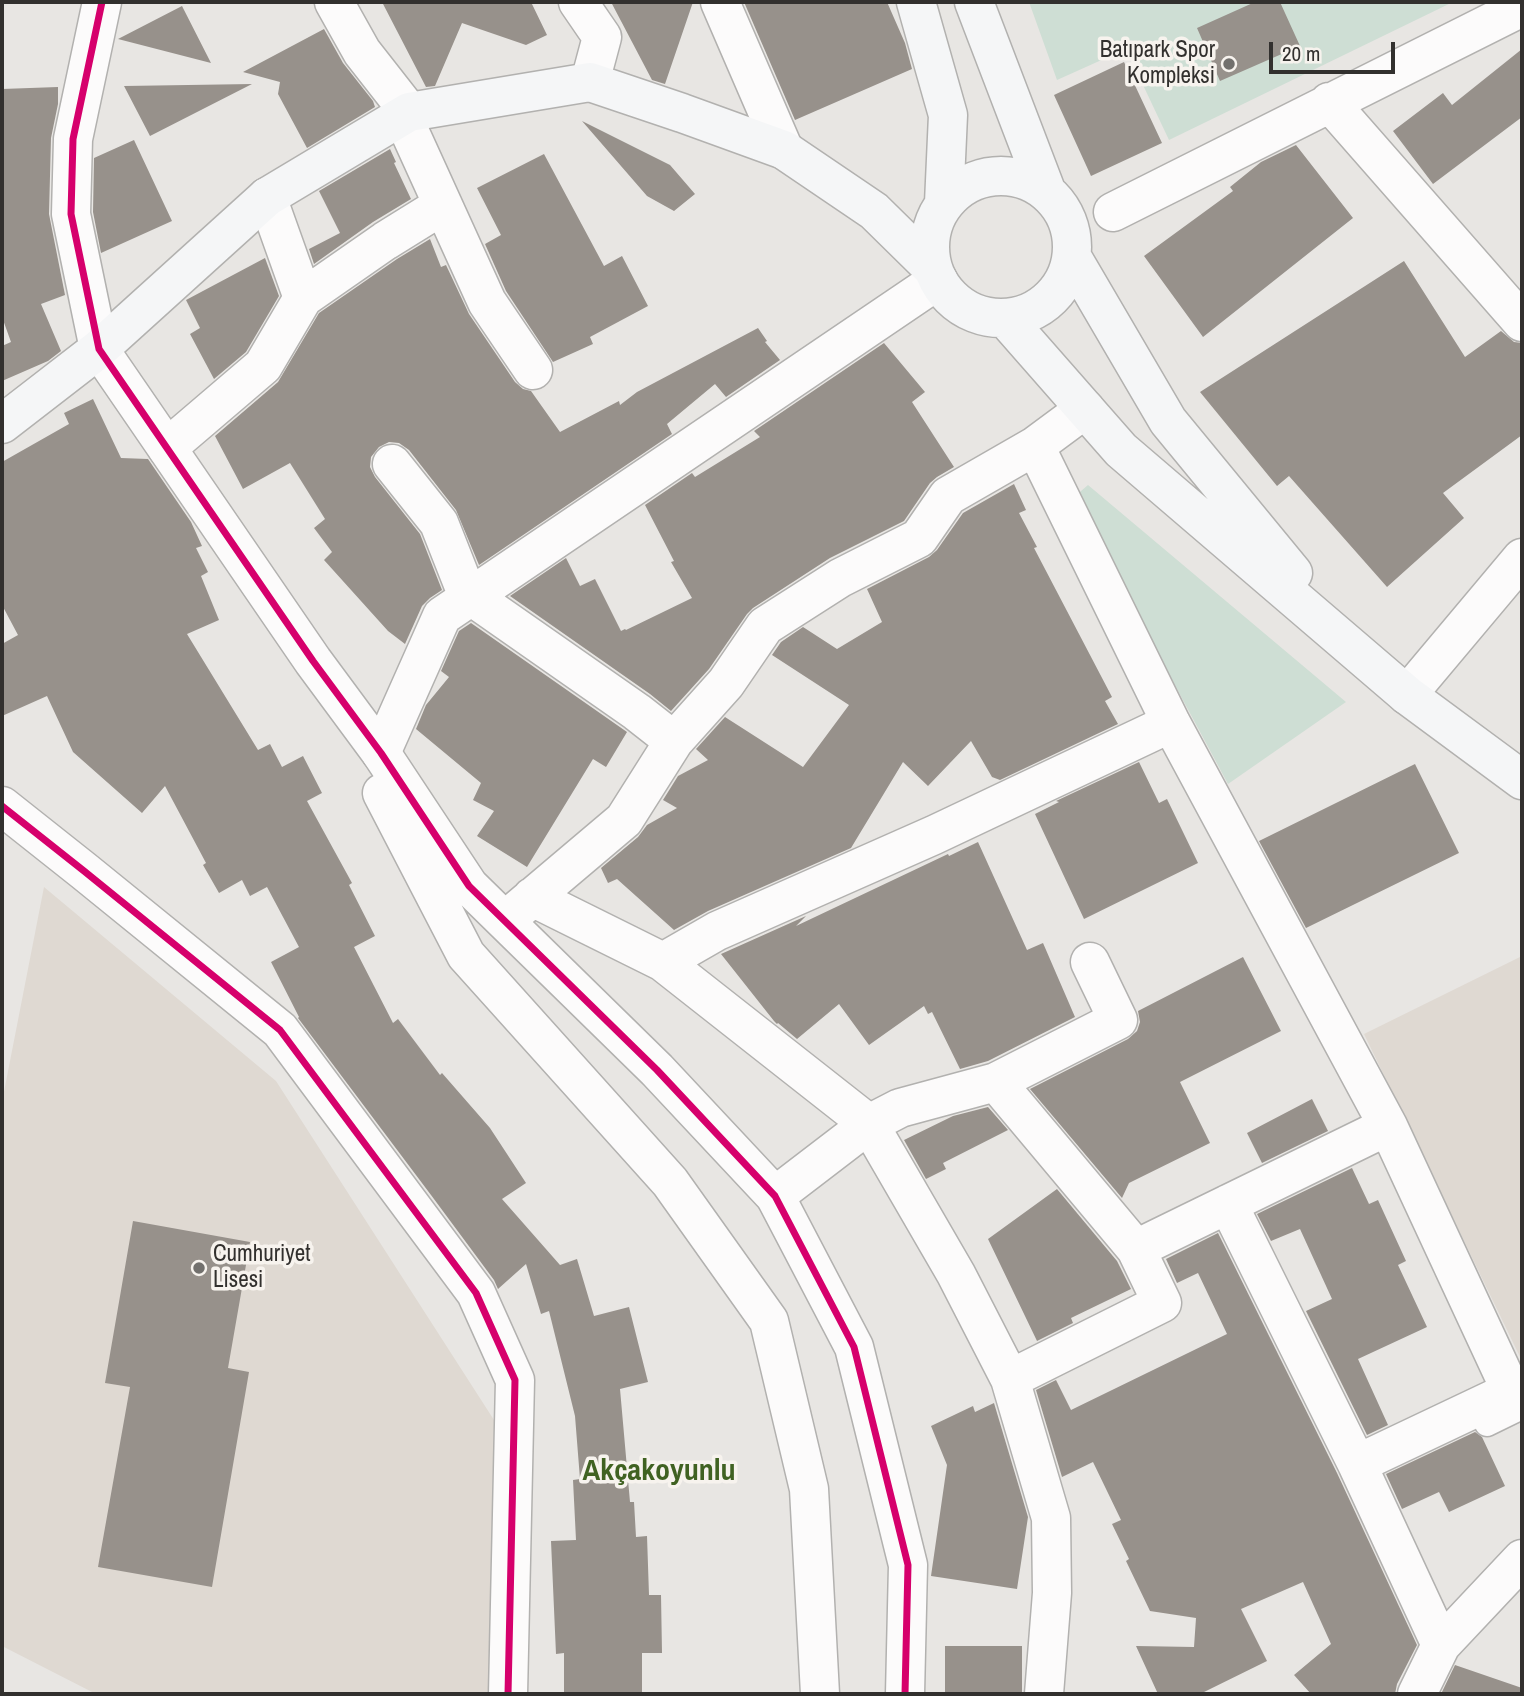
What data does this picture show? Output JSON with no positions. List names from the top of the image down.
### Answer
{
  "districts": ["Akçakoyunlu"],
  "places": ["Batıpark Spor Kompleksi", "Cumhuriyet Lisesi"],
  "scale_bar": "20 m"
}
